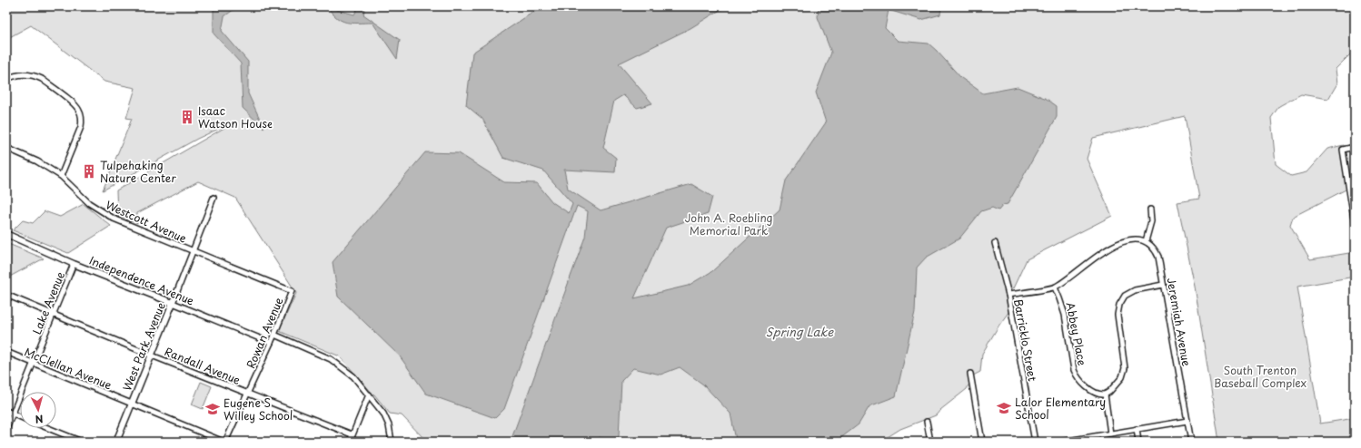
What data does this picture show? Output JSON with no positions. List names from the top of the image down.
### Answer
{
  "streets": {
    "street": [
      "Westcott Avenue",
      "Independence Avenue",
      "Lake Avenue",
      "Jeremiah Avenue",
      "Rowan Avenue",
      "Abbey Place",
      "Barricklo Street",
      "West Park Avenue",
      "Randall Avenue",
      "McClellan Avenue"
    ]
  },
  "crossings": [
    ["Westcott Avenue", "Rowan Avenue"],
    ["Westcott Avenue", "West Park Avenue"],
    ["Independence Avenue", "Lake Avenue"],
    ["Independence Avenue", "Rowan Avenue"],
    ["Independence Avenue", "West Park Avenue"],
    ["Lake Avenue", "Randall Avenue"],
    ["Lake Avenue", "McClellan Avenue"],
    ["Rowan Avenue", "Randall Avenue"],
    ["Rowan Avenue", "McClellan Avenue"],
    ["West Park Avenue", "Randall Avenue"],
    ["West Park Avenue", "McClellan Avenue"]
  ],
  "water": ["Spring Lake"],
  "parks": ["John A. Roebling Memorial Park", "South Trenton Baseball Complex"],
  "places": {
    "building": ["Isaac Watson House", "Tulpehaking Nature Center"],
    "school or university": ["Lalor Elementary School", "Eugene S Willey School"]
  },
  "north": "bottom"
}
